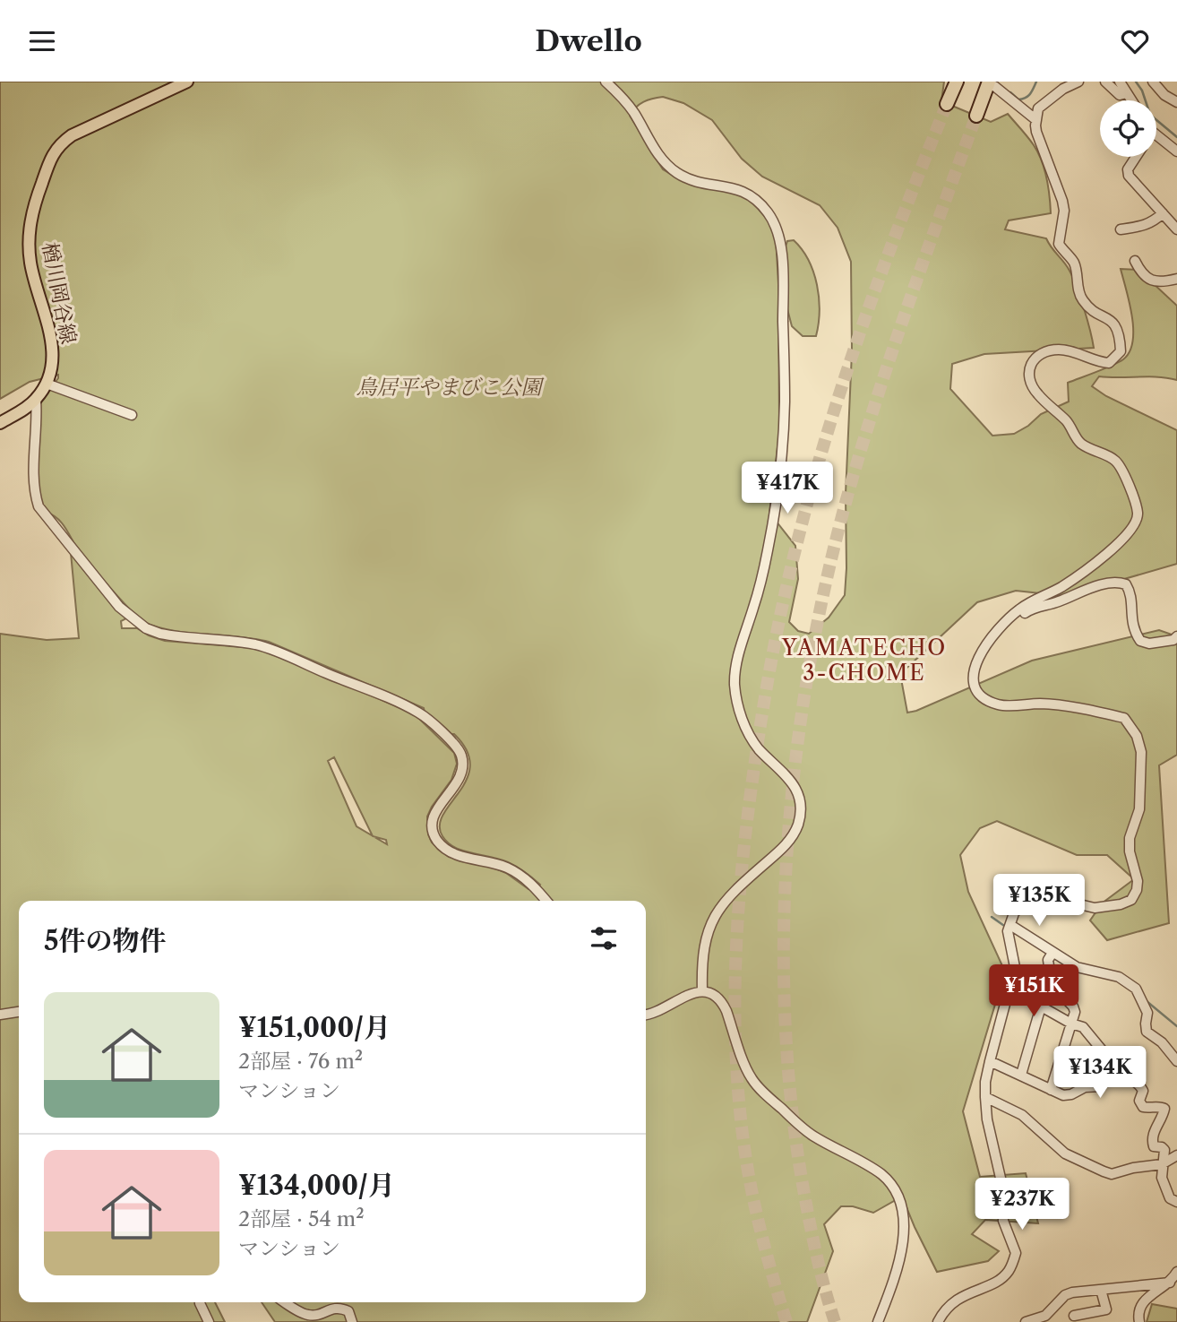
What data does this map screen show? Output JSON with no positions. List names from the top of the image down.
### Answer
{
  "streets": {
    "main road": ["楢川岡谷線"]
  },
  "districts": ["YAMATECHO 3-CHOME"],
  "parks": ["鳥居平やまびこ公園"],
  "page": {
    "header": "Dwello",
    "price": [
      "¥417K",
      "¥135K",
      "¥151K",
      "¥134K",
      "¥237K"
    ],
    "heading": "5件の物件",
    "list": [
      {
        "name": "¥151,000/月",
        "note": "2部屋 · 76 m² · マンション"
      },
      {
        "name": "¥134,000/月",
        "note": "2部屋 · 54 m² · マンション"
      }
    ]
  }
}
